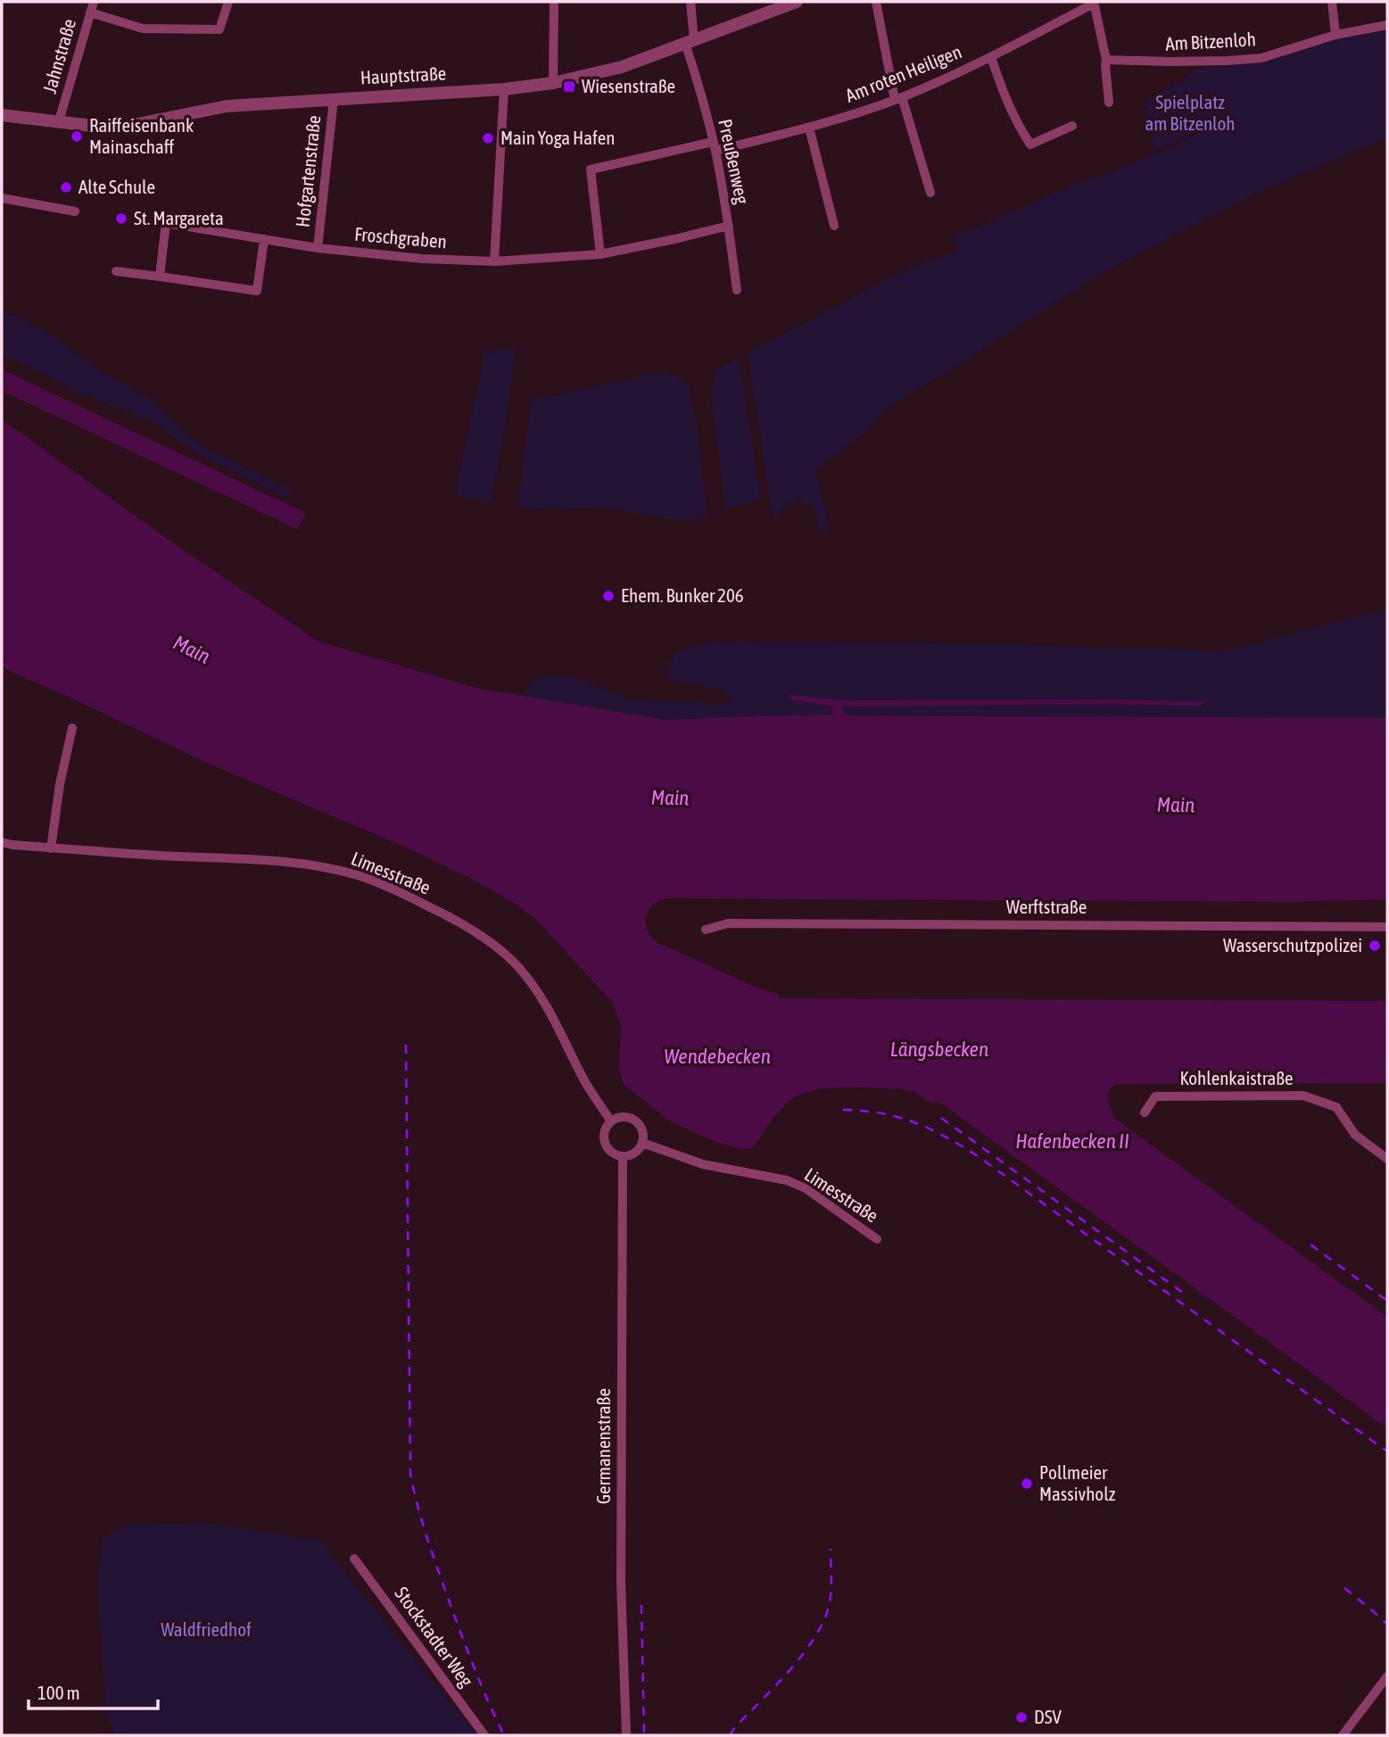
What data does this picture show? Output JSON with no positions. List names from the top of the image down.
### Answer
{
  "streets": {
    "street": [
      "Am Bitzenloh",
      "Jahnstraße",
      "Am roten Heiligen",
      "Hauptstraße",
      "Preußenweg",
      "Hofgartenstraße",
      "Froschgraben",
      "Limesstraße",
      "Werftstraße",
      "Kohlenkaistraße",
      "Germanenstraße",
      "Stockstadter Weg"
    ]
  },
  "crossings": [
    ["Jahnstraße", "Hauptstraße"],
    ["Am roten Heiligen", "Preußenweg"],
    ["Am roten Heiligen", "Froschgraben"],
    ["Hauptstraße", "Preußenweg"],
    ["Hauptstraße", "Hofgartenstraße"],
    ["Preußenweg", "Froschgraben"],
    ["Hofgartenstraße", "Froschgraben"],
    ["Limesstraße", "Germanenstraße"]
  ],
  "water": [
    "Main",
    "Längsbecken",
    "Wendebecken",
    "Hafenbecken II"
  ],
  "parks": ["Spielplatz am Bitzenloh", "Waldfriedhof"],
  "places": {
    "transit": ["Wiesenstraße"],
    "other": [
      "Raiffeisenbank Mainaschaff",
      "Main Yoga Hafen",
      "Alte Schule",
      "St. Margareta",
      "Ehem. Bunker 206",
      "Wasserschutzpolizei",
      "Pollmeier Massivholz",
      "DSV"
    ]
  },
  "scale_bar": "100 m"
}
